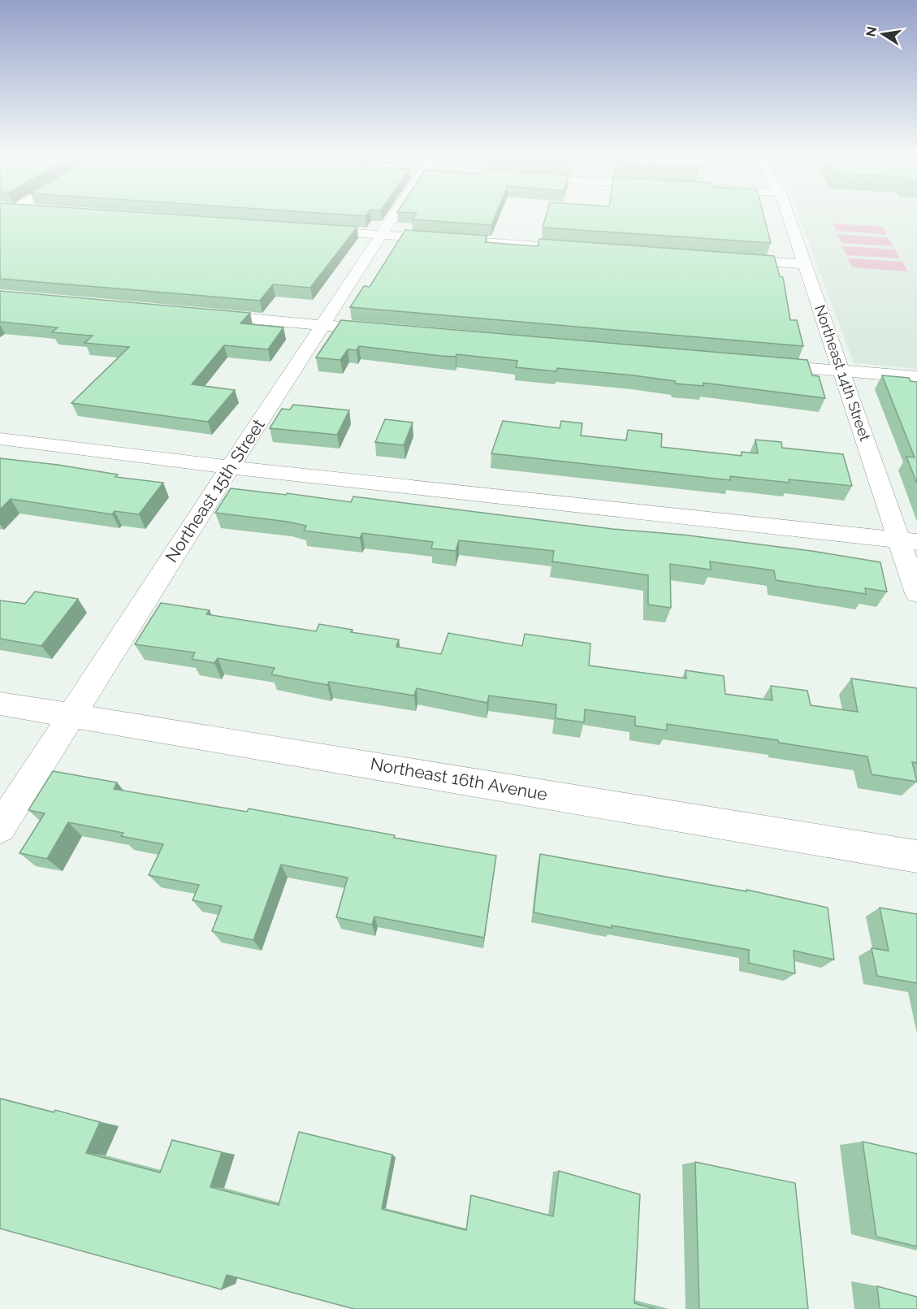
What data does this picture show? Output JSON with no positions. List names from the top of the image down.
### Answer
{
  "streets": {
    "street": ["Northeast 14th Street", "Northeast 15th Street", "Northeast 16th Avenue"]
  },
  "crossings": [
    ["Northeast 15th Street", "Northeast 16th Avenue"]
  ],
  "north": "left"
}
